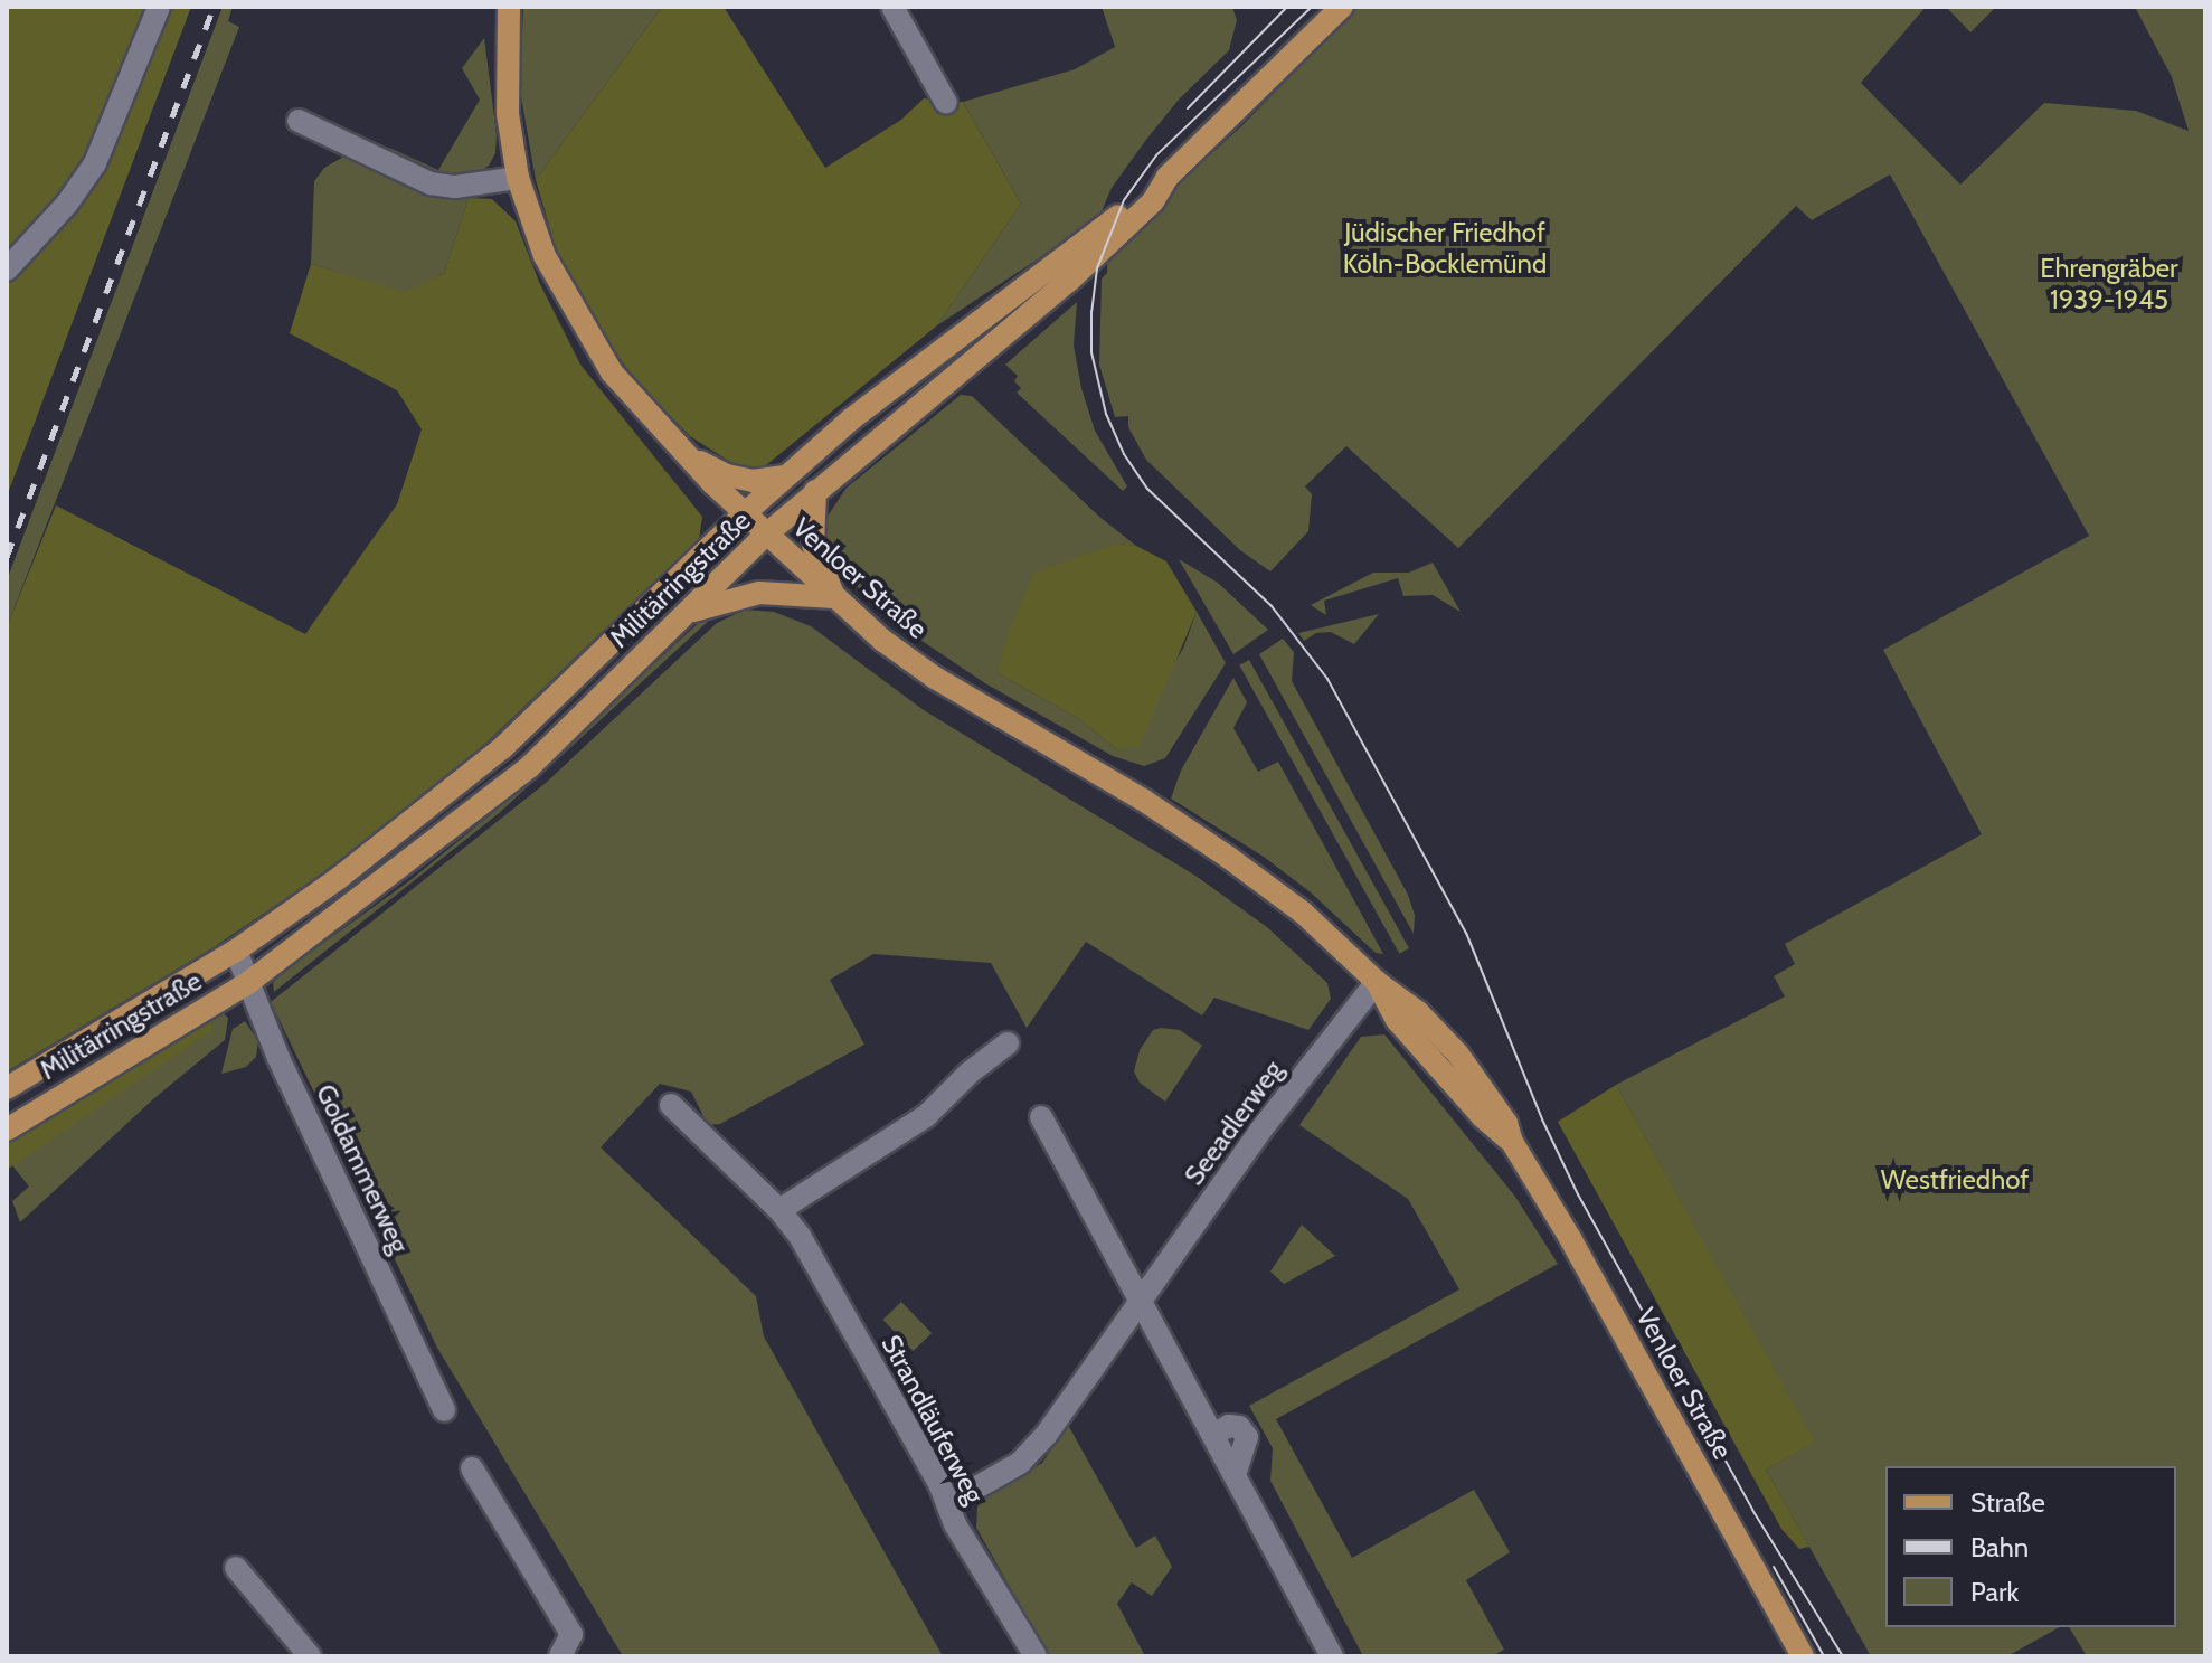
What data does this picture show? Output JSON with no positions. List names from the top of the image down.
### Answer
{
  "streets": {
    "main road": ["Venloer Straße", "Militärringstraße"],
    "street": ["Seeadlerweg", "Goldammerweg", "Strandläuferweg"]
  },
  "crossings": [
    ["Venloer Straße", "Militärringstraße"],
    ["Venloer Straße", "Seeadlerweg"],
    ["Militärringstraße", "Goldammerweg"],
    ["Seeadlerweg", "Strandläuferweg"]
  ],
  "parks": ["Jüdischer Friedhof Köln-Bocklemünd", "Ehrengräber 1939-1945", "Westfriedhof"],
  "legend": ["Straße", "Bahn", "Park"]
}
